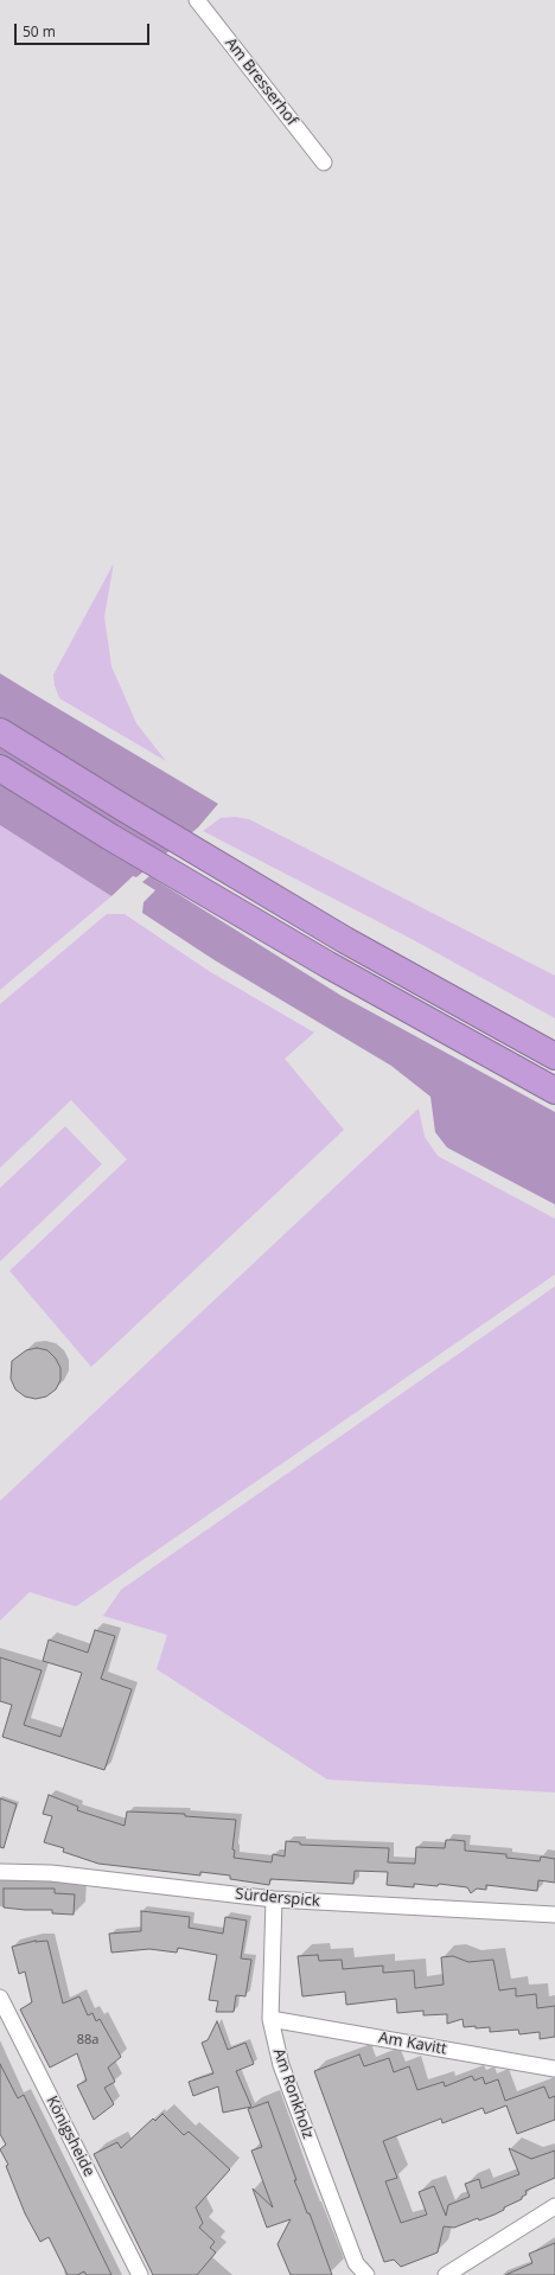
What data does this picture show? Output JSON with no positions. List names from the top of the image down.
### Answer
{
  "streets": {
    "street": [
      "Am Bresserhof",
      "Sürderspick",
      "Am Kavitt",
      "Am Ronkholz",
      "Königsheide"
    ]
  },
  "crossings": [
    ["Sürderspick", "Am Ronkholz"],
    ["Am Kavitt", "Am Ronkholz"]
  ],
  "house_numbers": ["88a"],
  "scale_bar": "50 m"
}
